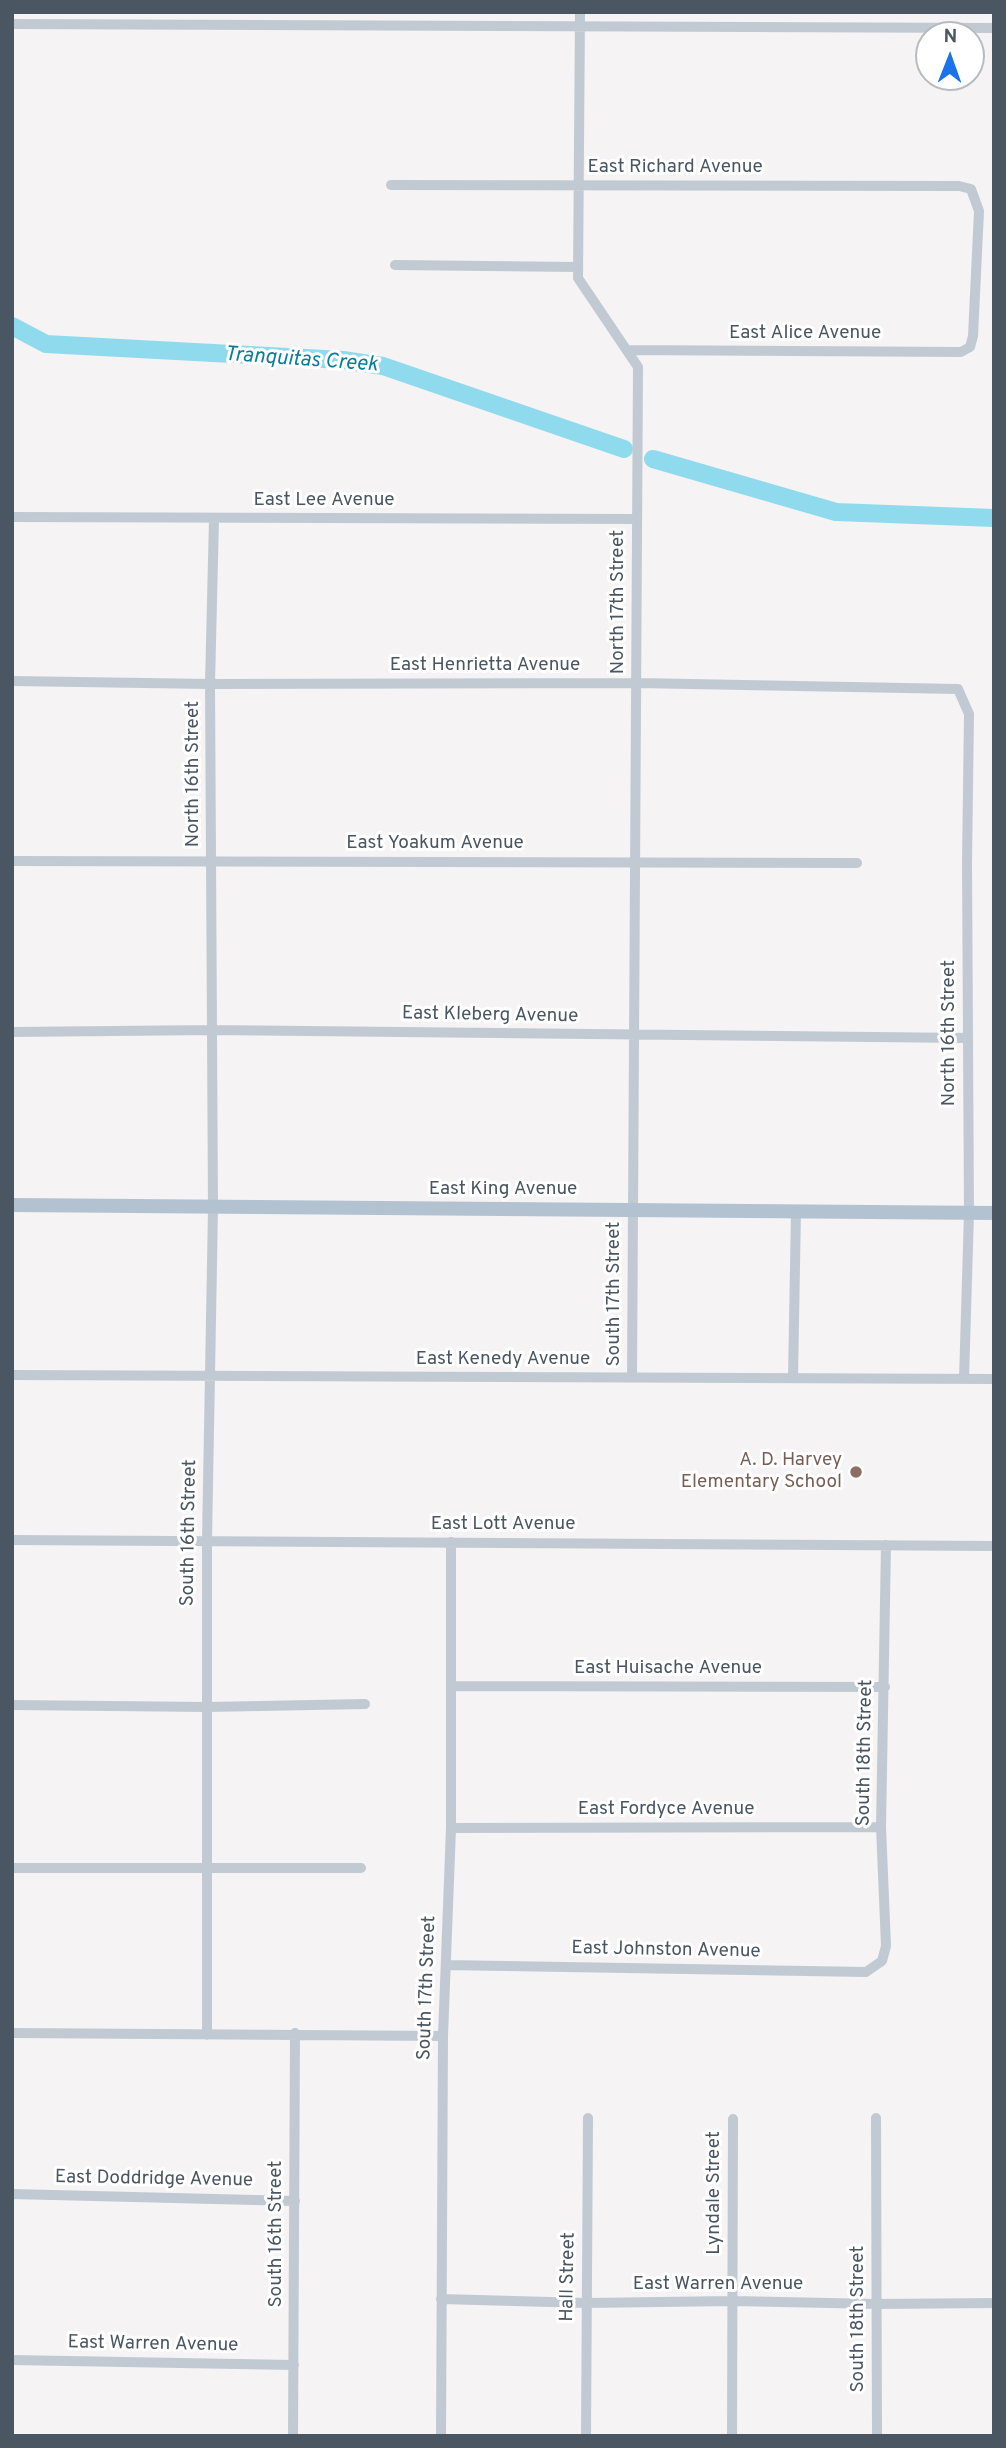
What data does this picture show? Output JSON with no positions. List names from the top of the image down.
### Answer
{
  "streets": {
    "main road": ["East King Avenue"],
    "street": [
      "East Richard Avenue",
      "East Alice Avenue",
      "East Lee Avenue",
      "North 17th Street",
      "East Henrietta Avenue",
      "North 16th Street",
      "East Yoakum Avenue",
      "East Kleberg Avenue",
      "South 17th Street",
      "East Kenedy Avenue",
      "East Lott Avenue",
      "South 16th Street",
      "East Huisache Avenue",
      "South 18th Street",
      "East Fordyce Avenue",
      "East Johnston Avenue",
      "East Doddridge Avenue",
      "Lyndale Street",
      "Hall Street",
      "East Warren Avenue"
    ]
  },
  "crossings": [
    ["East Richard Avenue", "East Alice Avenue"],
    ["East Richard Avenue", "North 17th Street"],
    ["East Alice Avenue", "North 17th Street"],
    ["East Lee Avenue", "North 17th Street"],
    ["East Lee Avenue", "North 16th Street"],
    ["North 17th Street", "East Henrietta Avenue"],
    ["North 17th Street", "East Yoakum Avenue"],
    ["North 17th Street", "East Kleberg Avenue"],
    ["North 17th Street", "East King Avenue"],
    ["North 17th Street", "South 17th Street"],
    ["East Henrietta Avenue", "North 16th Street"],
    ["North 16th Street", "East Yoakum Avenue"],
    ["North 16th Street", "East Kleberg Avenue"],
    ["North 16th Street", "East King Avenue"],
    ["North 16th Street", "East Kenedy Avenue"],
    ["North 16th Street", "South 16th Street"],
    ["East Kleberg Avenue", "South 16th Street"],
    ["East King Avenue", "South 17th Street"],
    ["East King Avenue", "South 16th Street"],
    ["South 17th Street", "East Kenedy Avenue"],
    ["South 17th Street", "East Lott Avenue"],
    ["South 17th Street", "East Huisache Avenue"],
    ["South 17th Street", "East Fordyce Avenue"],
    ["South 17th Street", "East Johnston Avenue"],
    ["South 17th Street", "East Warren Avenue"],
    ["East Kenedy Avenue", "South 16th Street"],
    ["East Lott Avenue", "South 16th Street"],
    ["East Lott Avenue", "South 18th Street"],
    ["South 16th Street", "East Doddridge Avenue"],
    ["South 16th Street", "East Warren Avenue"],
    ["East Huisache Avenue", "South 18th Street"],
    ["South 18th Street", "East Fordyce Avenue"],
    ["South 18th Street", "East Johnston Avenue"],
    ["South 18th Street", "East Warren Avenue"],
    ["Lyndale Street", "East Warren Avenue"],
    ["Hall Street", "East Warren Avenue"]
  ],
  "water": ["Tranquitas Creek"],
  "places": ["A. D. Harvey Elementary School"],
  "north": "top"
}
